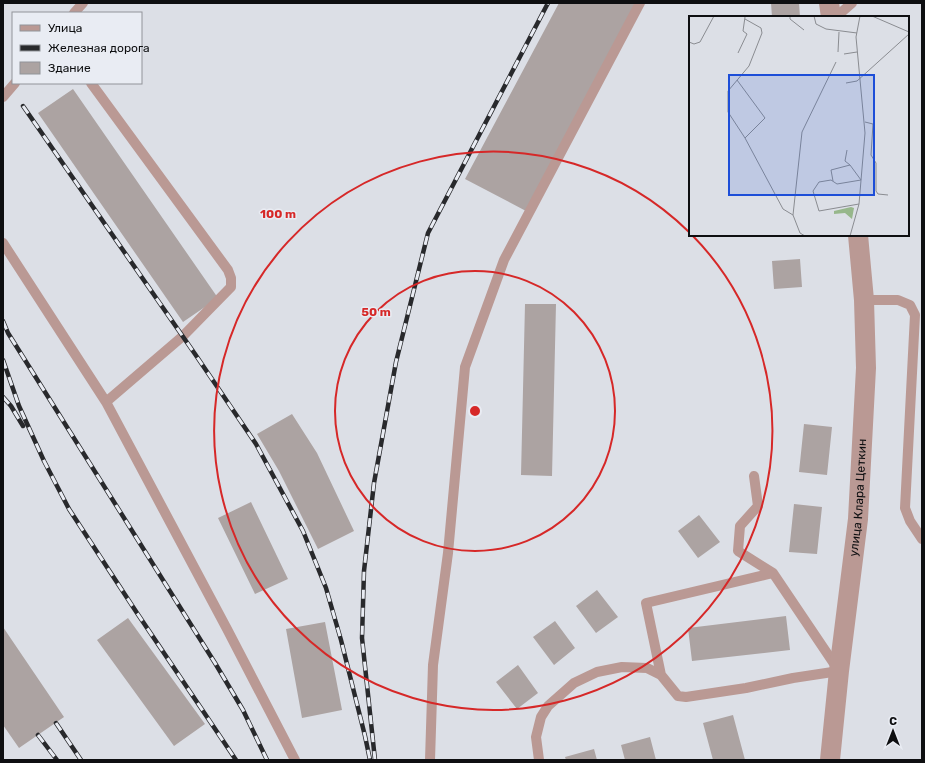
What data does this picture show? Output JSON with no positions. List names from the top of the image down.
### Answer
{
  "streets": {
    "street": ["улица Клара Цеткин"]
  },
  "legend": ["Улица", "Железная дорога", "Здание"],
  "north": "top",
  "rings": ["100 m", "50 m"]
}
